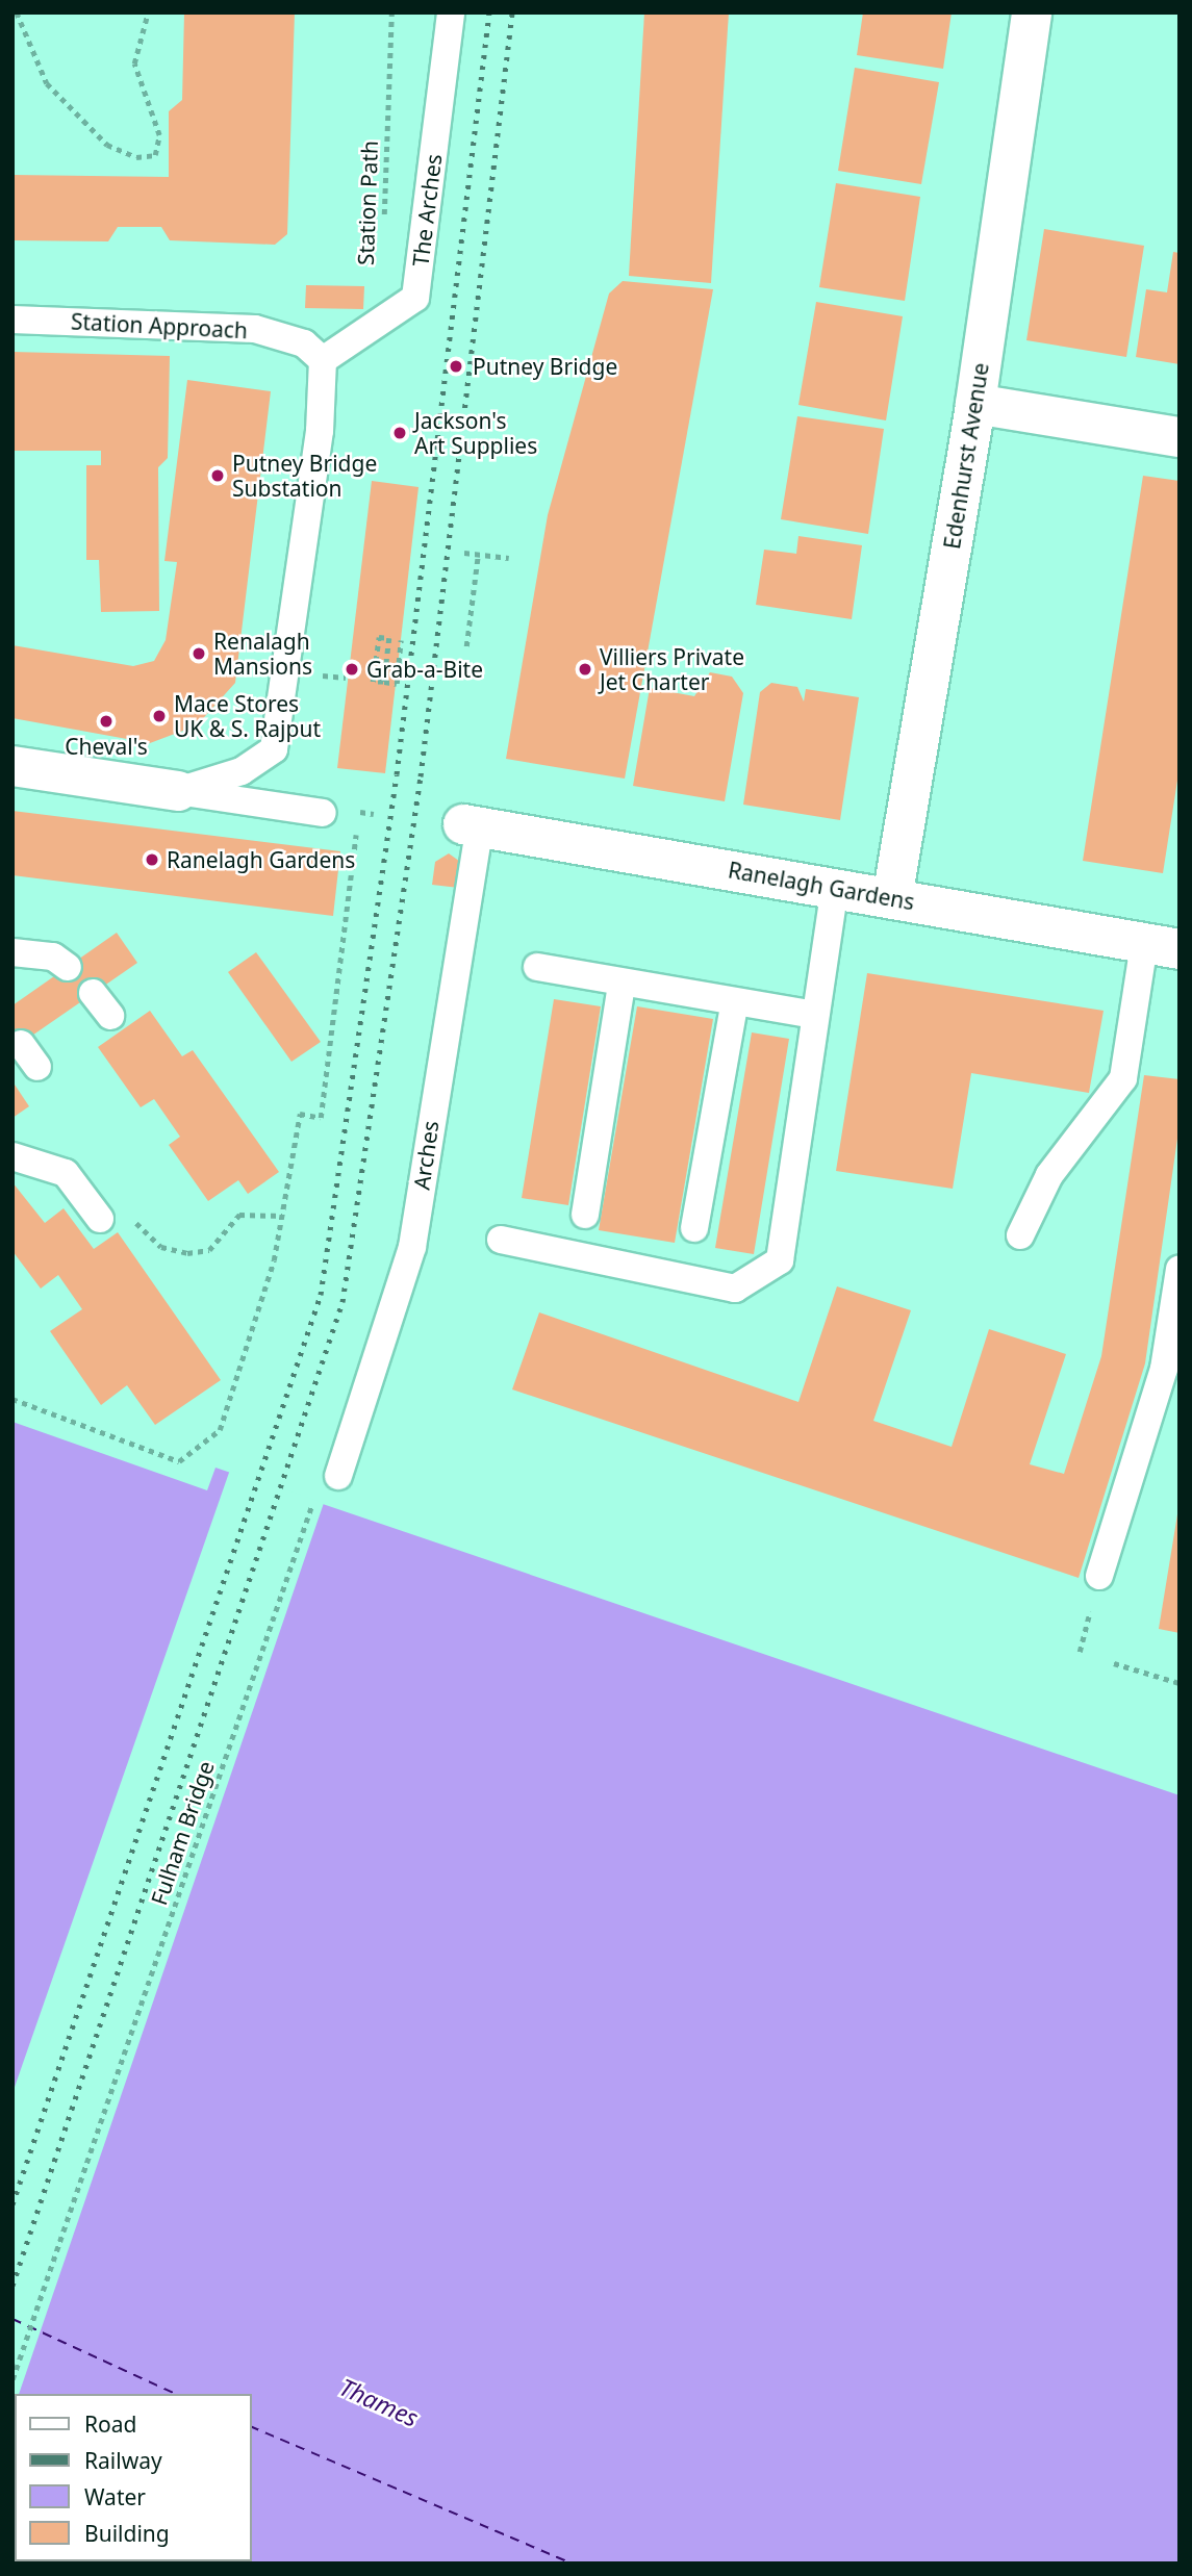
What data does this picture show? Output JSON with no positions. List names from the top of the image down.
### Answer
{
  "streets": {
    "street": ["Edenhurst Avenue", "Ranelagh Gardens"],
    "lane": ["The Arches", "Station Approach", "Arches"],
    "path": ["Station Path", "Fulham Bridge"]
  },
  "crossings": [
    ["The Arches", "Station Approach"],
    ["Edenhurst Avenue", "Ranelagh Gardens"],
    ["Ranelagh Gardens", "Arches"],
    ["Arches", "Fulham Bridge"]
  ],
  "water": ["Thames"],
  "places": [
    "Putney Bridge",
    "Jackson's Art Supplies",
    "Putney Bridge Substation",
    "Renalagh Mansions",
    "Grab-a-Bite",
    "Villiers Private Jet Charter",
    "Mace Stores UK & S. Rajput",
    "Cheval's",
    "Ranelagh Gardens"
  ],
  "legend": [
    "Road",
    "Railway",
    "Water",
    "Building"
  ]
}
